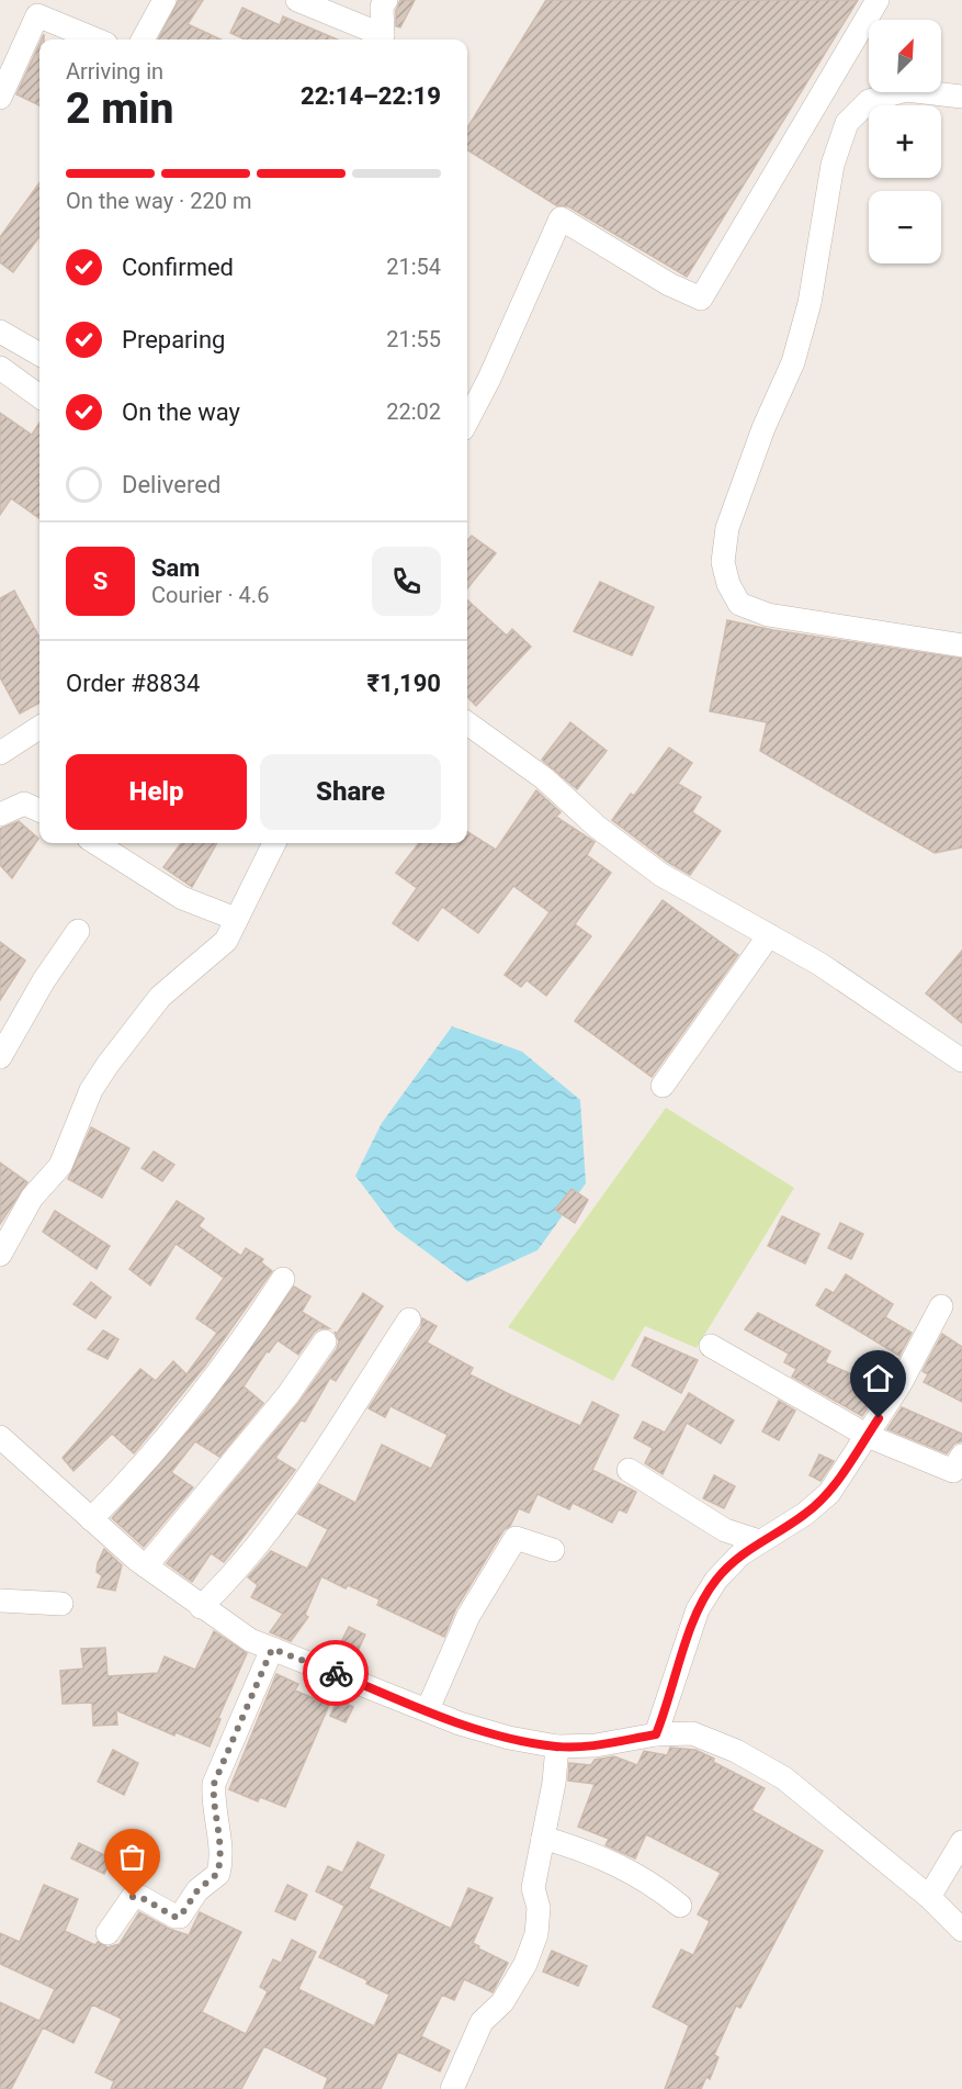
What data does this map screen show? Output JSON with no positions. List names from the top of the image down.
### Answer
{
  "north": "top right",
  "page": {
    "map_buttons": ["+", "−"],
    "heading": ["2 min", "Arriving in", "22:14–22:19"],
    "panel": [
      "Sam",
      "Courier · 4.6",
      "Order #8834",
      "₹1,190"
    ],
    "bar": "On the way · 220 m",
    "list": [
      ["Confirmed", "21:54"],
      ["Preparing", "21:55"],
      ["On the way", "22:02"],
      "Delivered"
    ],
    "round": "S",
    "buttons": ["Help", "Share"]
  }
}
